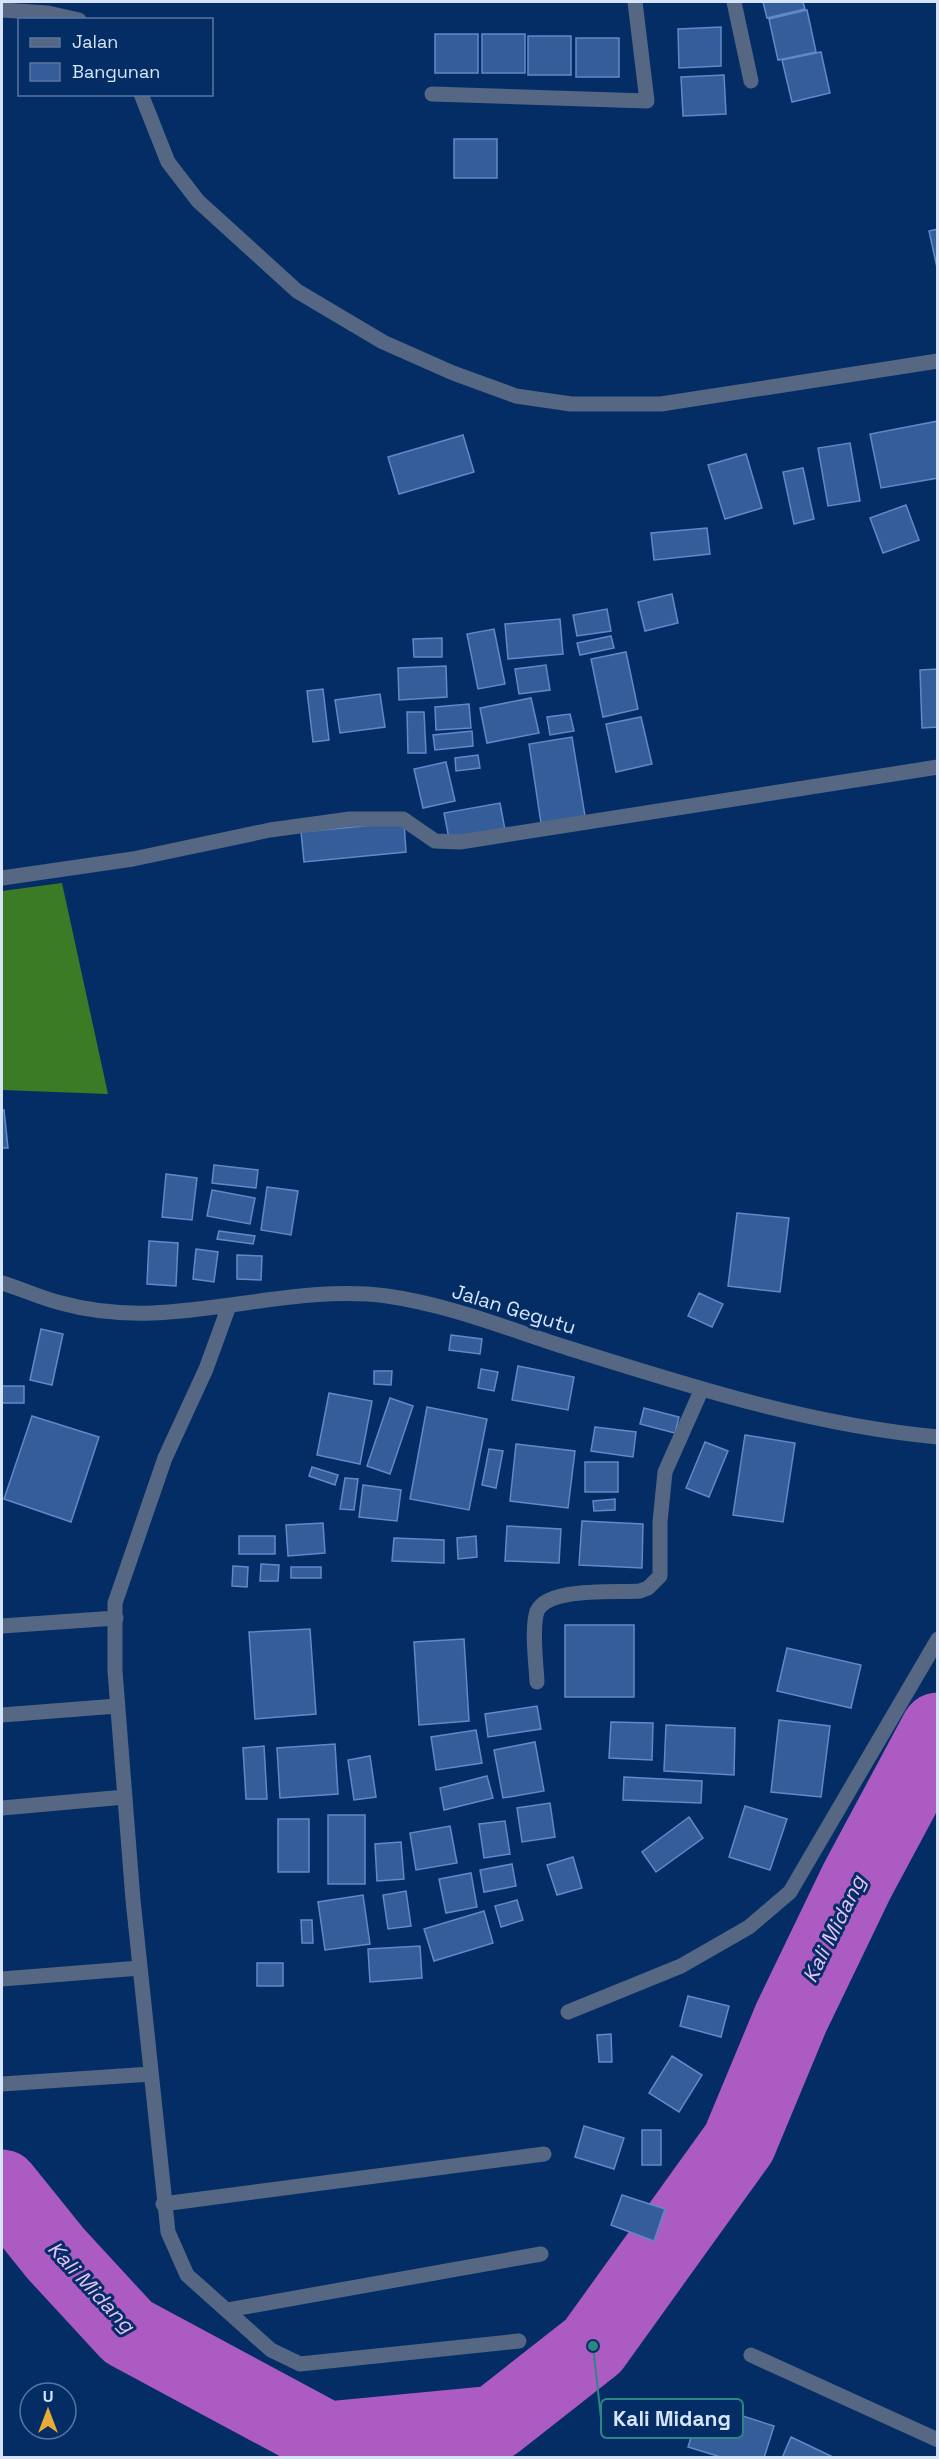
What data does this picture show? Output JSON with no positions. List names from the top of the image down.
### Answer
{
  "streets": {
    "street": ["Jalan Gegutu"]
  },
  "water": ["Kali Midang"],
  "places": ["Kali Midang"],
  "legend": ["Jalan", "Bangunan"],
  "north": "top"
}
